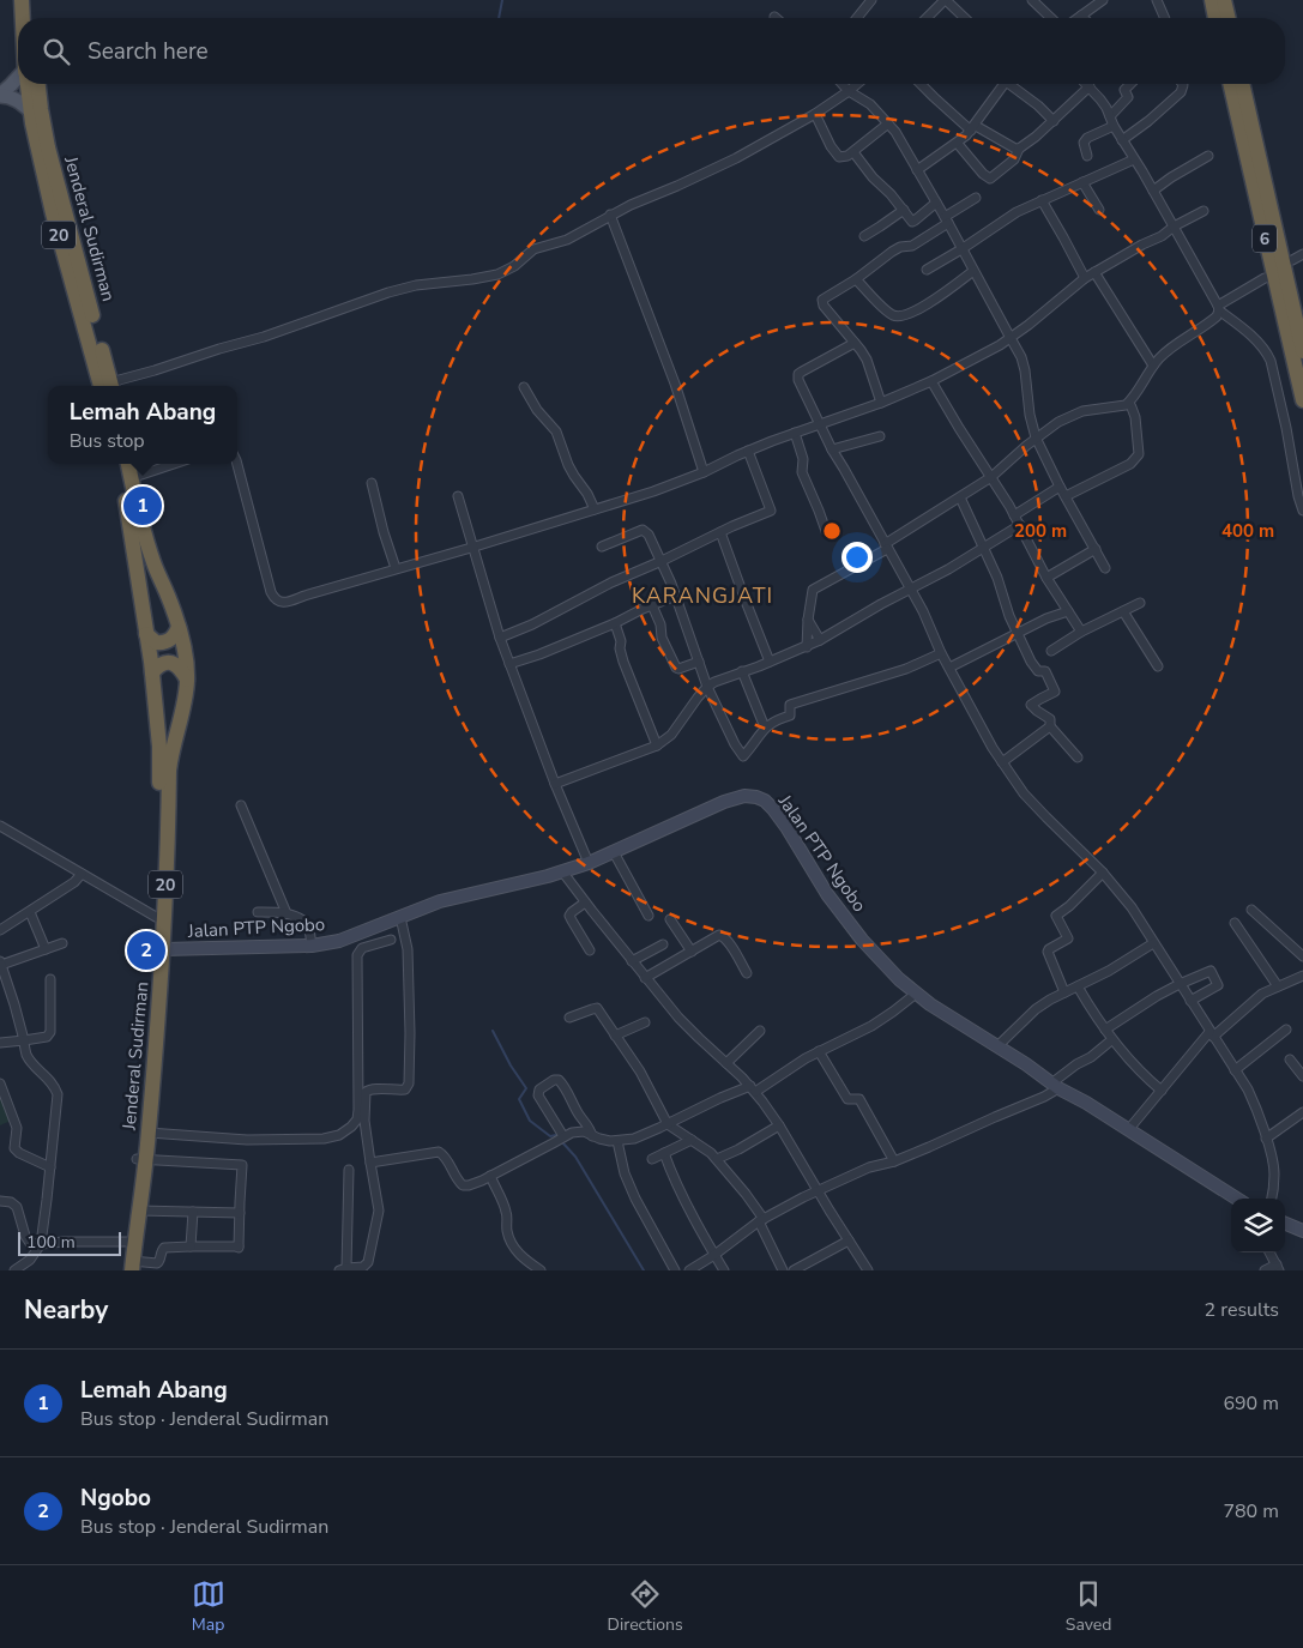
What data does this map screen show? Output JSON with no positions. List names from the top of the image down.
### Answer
{
  "streets": {
    "highway": ["Jenderal Sudirman", "20", "6"],
    "main road": ["Jalan PTP Ngobo"]
  },
  "crossings": [
    ["Jenderal Sudirman", "Jalan PTP Ngobo"]
  ],
  "districts": ["KARANGJATI"],
  "scale_bar": "100 m",
  "page": {
    "search": "Search here",
    "popup": ["Lemah Abang", "Bus stop"],
    "pins": ["1", "2"],
    "scale": "100 m",
    "heading": ["Nearby", "2 results"],
    "list": [
      {
        "mark": "1",
        "name": "Lemah Abang",
        "note": "Bus stop · Jenderal Sudirman",
        "value": "690 m"
      },
      {
        "mark": "2",
        "name": "Ngobo",
        "note": "Bus stop · Jenderal Sudirman",
        "value": "780 m"
      }
    ],
    "nav": ["Map", "Directions", "Saved"]
  },
  "rings": ["200 m", "400 m"]
}
